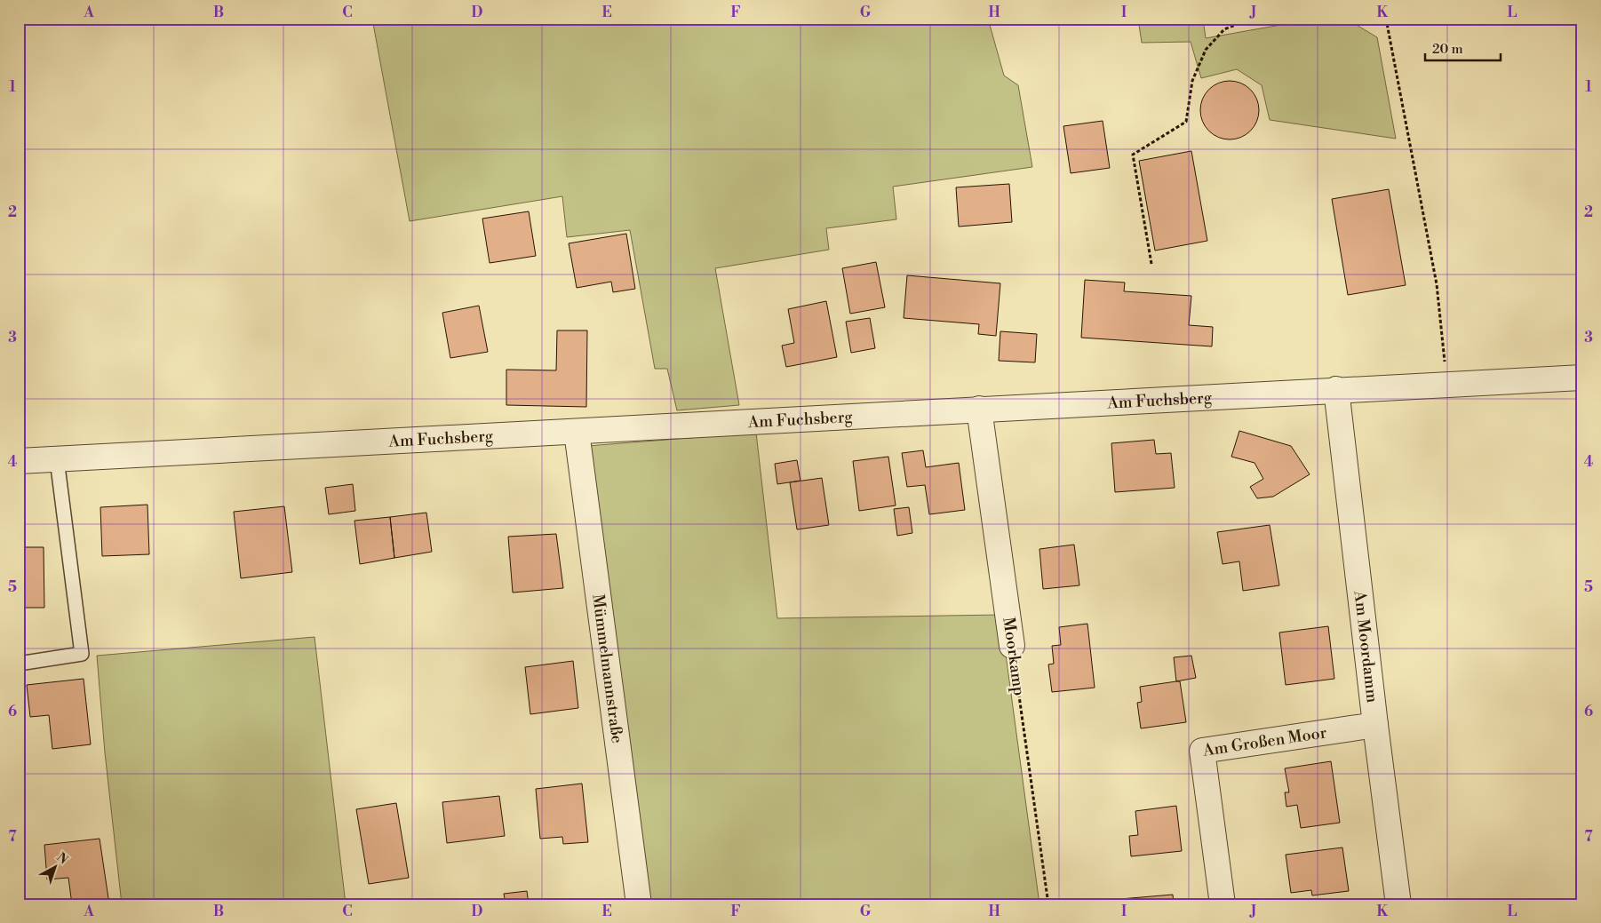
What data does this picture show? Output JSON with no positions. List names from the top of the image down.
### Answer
{
  "streets": {
    "street": [
      "Am Fuchsberg",
      "Am Moordamm",
      "Moorkamp",
      "Mümmelmannstraße",
      "Am Großen Moor"
    ]
  },
  "crossings": [
    ["Am Fuchsberg", "Am Moordamm"],
    ["Am Fuchsberg", "Moorkamp"],
    ["Am Fuchsberg", "Mümmelmannstraße"],
    ["Am Moordamm", "Am Großen Moor"]
  ],
  "scale_bar": "20 m",
  "north": "top right",
  "grid": {
    "columns": [
      "A",
      "B",
      "C",
      "D",
      "E",
      "F",
      "G",
      "H",
      "I",
      "J",
      "K",
      "L"
    ],
    "rows": [
      "1",
      "2",
      "3",
      "4",
      "5",
      "6",
      "7"
    ]
  }
}
